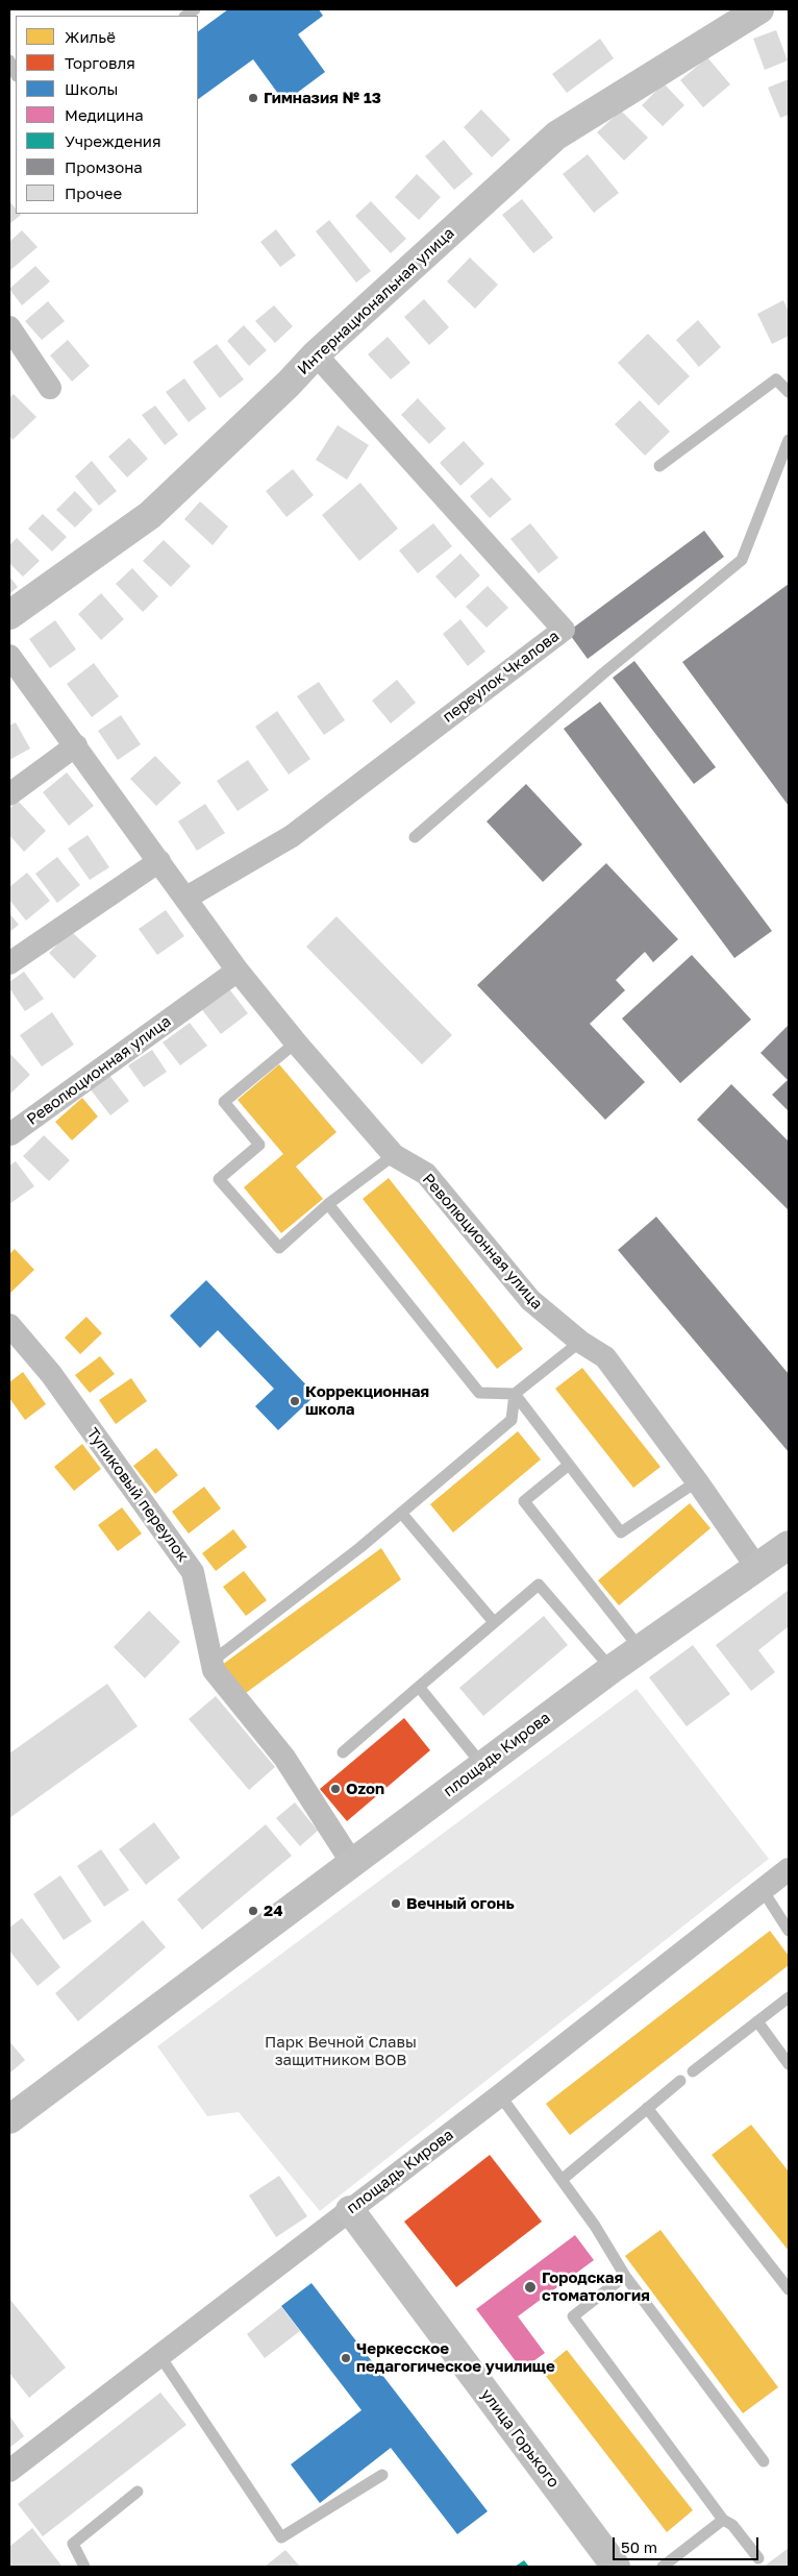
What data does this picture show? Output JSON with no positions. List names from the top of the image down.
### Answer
{
  "streets": {
    "street": [
      "Интернациональная улица",
      "переулок Чкалова",
      "Революционная улица",
      "Тупиковый переулок",
      "площадь Кирова",
      "улица Горького"
    ]
  },
  "crossings": [
    ["Интернациональная улица", "переулок Чкалова"],
    ["переулок Чкалова", "Революционная улица"],
    ["Революционная улица", "площадь Кирова"],
    ["Тупиковый переулок", "площадь Кирова"],
    ["площадь Кирова", "улица Горького"]
  ],
  "parks": ["Парк Вечной Славы защитником ВОВ"],
  "places": [
    "Гимназия № 13",
    "Коррекционная школа",
    "Ozon",
    "Вечный огонь",
    "24",
    "Городская стоматология",
    "Черкесское педагогическое училище"
  ],
  "legend": [
    "Жильё",
    "Торговля",
    "Школы",
    "Медицина",
    "Учреждения",
    "Промзона",
    "Прочее"
  ],
  "scale_bar": "50 m"
}
